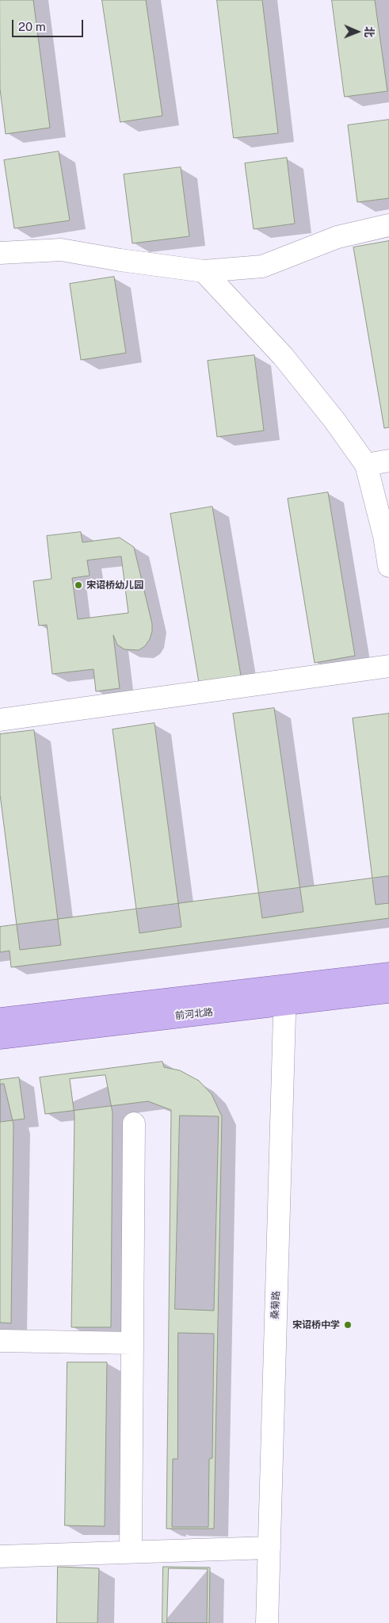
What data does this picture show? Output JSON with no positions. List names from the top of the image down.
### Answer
{
  "streets": {
    "main road": ["前河北路"],
    "street": ["桑菊路"]
  },
  "crossings": [
    ["前河北路", "桑菊路"]
  ],
  "places": ["宋诏桥幼儿园", "宋诏桥中学"],
  "scale_bar": "20 m",
  "north": "right"
}
